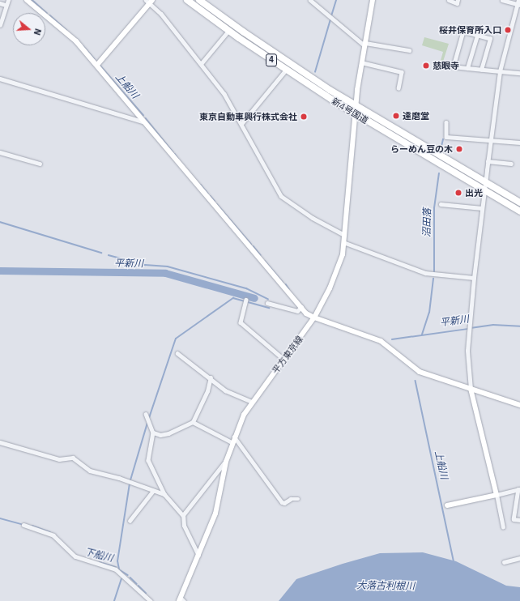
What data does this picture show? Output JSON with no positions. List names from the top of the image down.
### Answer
{
  "streets": {
    "highway": ["4", "新4号国道"],
    "street": ["平方東京線"]
  },
  "crossings": [
    ["新4号国道", "平方東京線"]
  ],
  "water": [
    "上船川",
    "沼田落",
    "平新川",
    "下船川",
    "大落古利根川"
  ],
  "places": [
    "桜井保育所入口",
    "慈眼寺",
    "達磨堂",
    "東京自動車興行株式会社",
    "らーめん豆の木",
    "出光"
  ],
  "north": "right"
}
